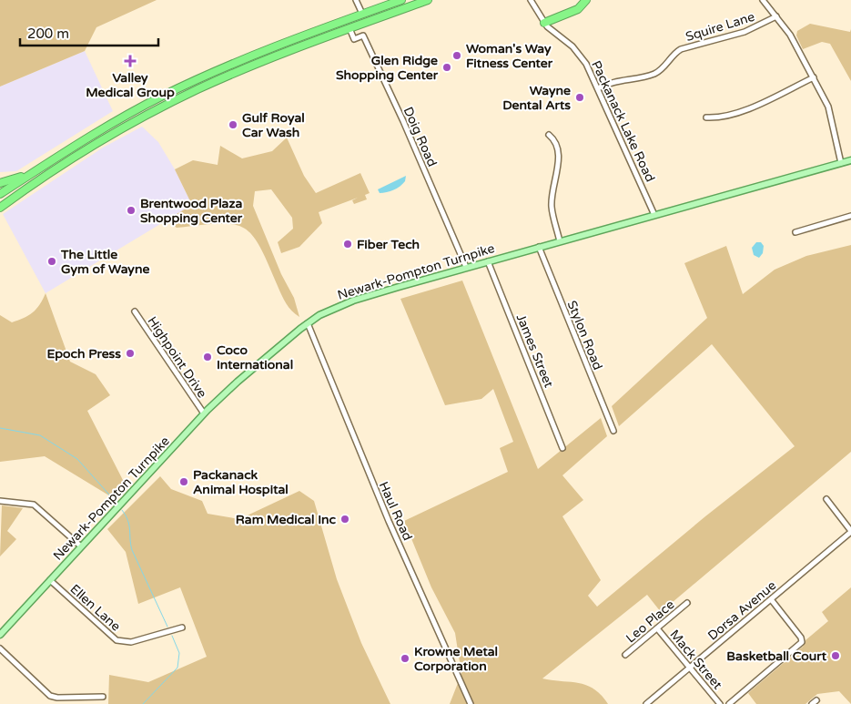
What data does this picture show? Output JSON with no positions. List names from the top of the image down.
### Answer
{
  "streets": {
    "main road": ["Newark-Pompton Turnpike"],
    "street": [
      "Squire Lane",
      "Packanack Lake Road",
      "Doig Road",
      "Stylon Road",
      "James Street",
      "Highpoint Drive",
      "Haul Road",
      "Ellen Lane",
      "Dorsa Avenue",
      "Leo Place",
      "Mack Street"
    ]
  },
  "crossings": [
    ["Squire Lane", "Packanack Lake Road"],
    ["Packanack Lake Road", "Newark-Pompton Turnpike"],
    ["Doig Road", "Newark-Pompton Turnpike"],
    ["Newark-Pompton Turnpike", "Stylon Road"],
    ["Newark-Pompton Turnpike", "James Street"],
    ["Newark-Pompton Turnpike", "Highpoint Drive"],
    ["Newark-Pompton Turnpike", "Haul Road"],
    ["Newark-Pompton Turnpike", "Ellen Lane"],
    ["Dorsa Avenue", "Mack Street"],
    ["Leo Place", "Mack Street"]
  ],
  "places": {
    "other": [
      "Woman's Way Fitness Center",
      "Glen Ridge Shopping Center",
      "Wayne Dental Arts",
      "Gulf Royal Car Wash",
      "Brentwood Plaza Shopping Center",
      "Fiber Tech",
      "The Little Gym of Wayne",
      "Epoch Press",
      "Coco International",
      "Packanack Animal Hospital",
      "Ram Medical Inc",
      "Basketball Court",
      "Krowne Metal Corporation"
    ],
    "health": ["Valley Medical Group"]
  },
  "scale_bar": "200 m"
}
